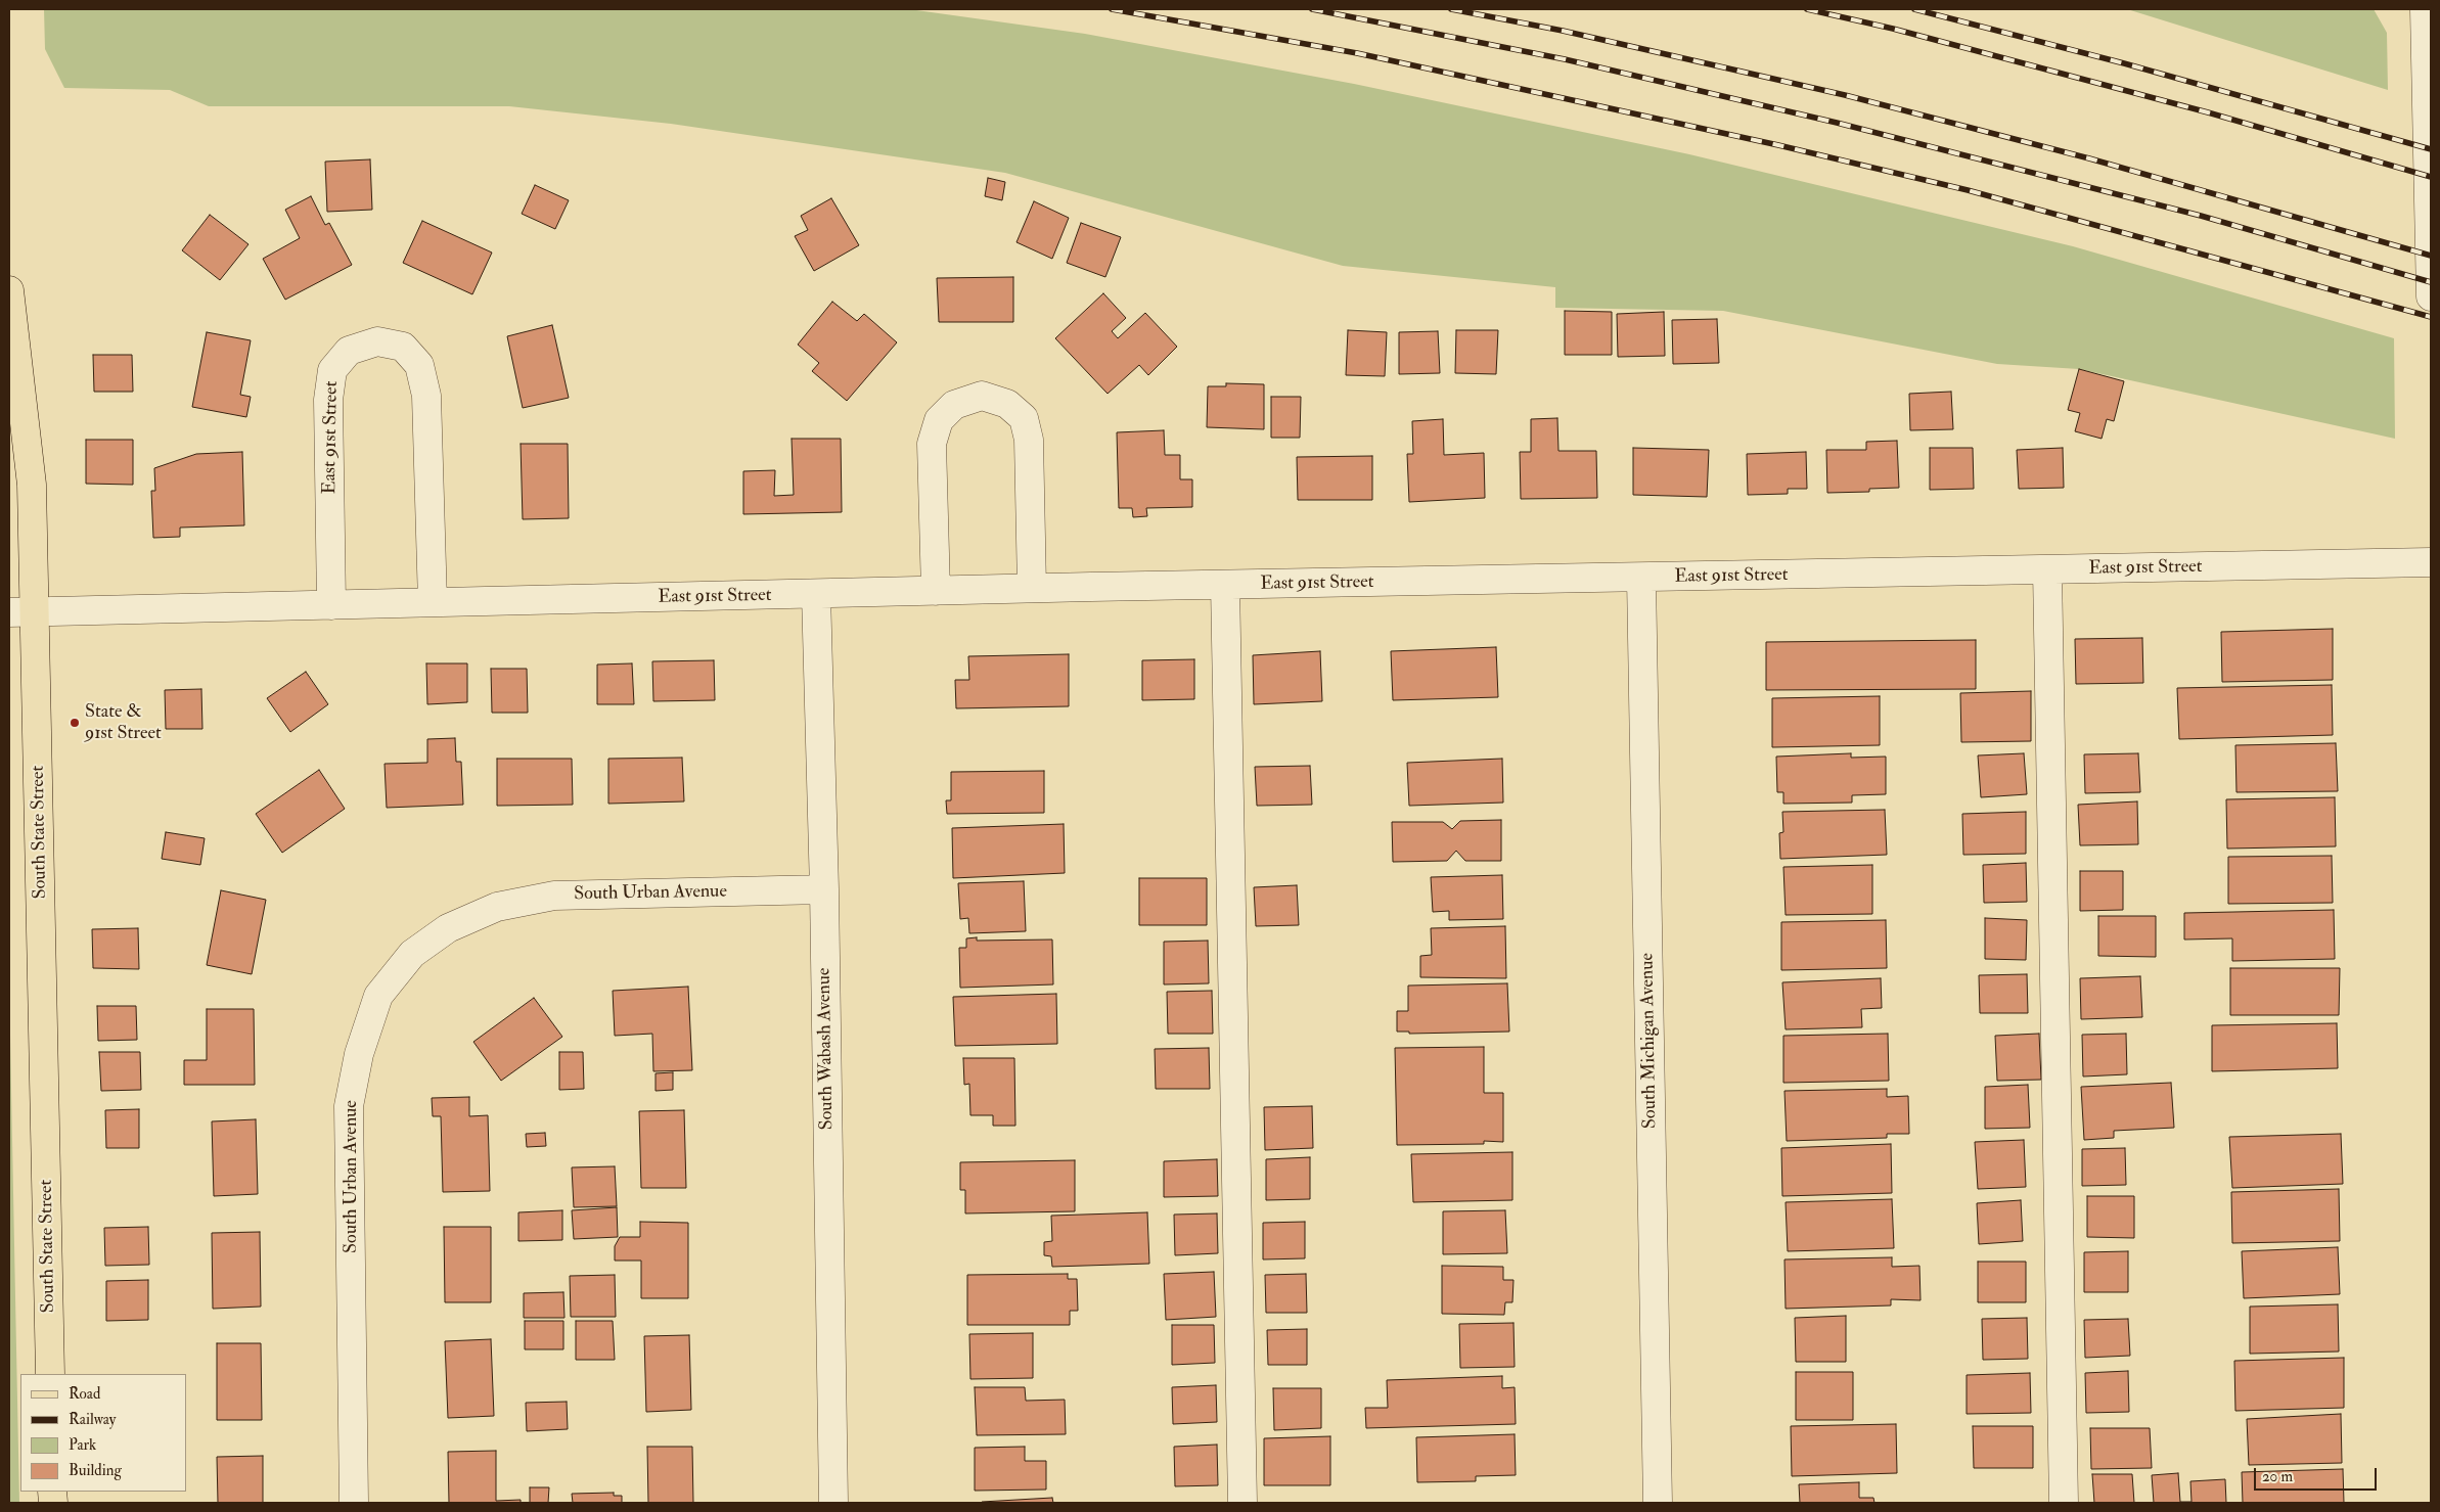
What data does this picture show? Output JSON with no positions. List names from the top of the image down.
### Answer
{
  "streets": {
    "main road": ["South State Street"],
    "street": [
      "East 91st Street",
      "South Urban Avenue",
      "South Michigan Avenue",
      "South Wabash Avenue"
    ]
  },
  "crossings": [
    ["East 91st Street", "South State Street"],
    ["East 91st Street", "South Michigan Avenue"],
    ["East 91st Street", "South Wabash Avenue"],
    ["South Urban Avenue", "South Wabash Avenue"]
  ],
  "places": ["State & 91st Street"],
  "legend": [
    "Road",
    "Railway",
    "Park",
    "Building"
  ],
  "scale_bar": "20 m"
}
